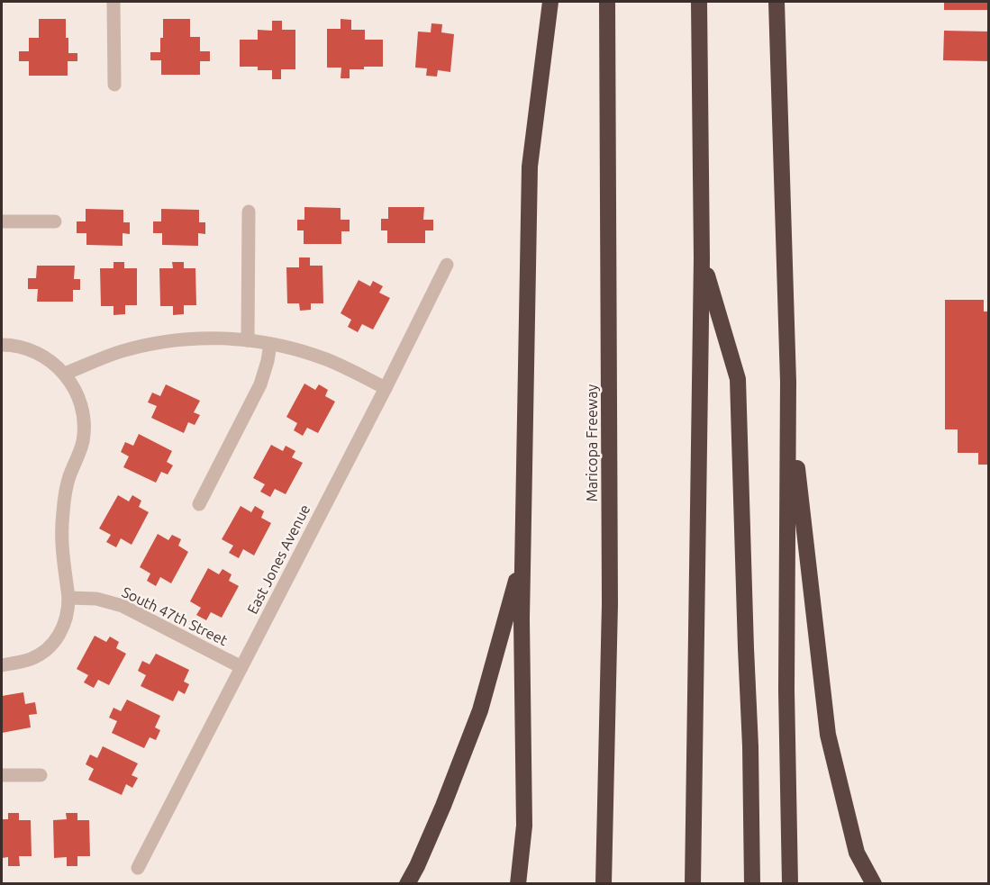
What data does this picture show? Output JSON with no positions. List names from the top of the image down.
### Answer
{
  "streets": {
    "highway": ["Maricopa Freeway"],
    "street": ["East Jones Avenue", "South 47th Street"]
  },
  "crossings": [
    ["East Jones Avenue", "South 47th Street"]
  ]
}
